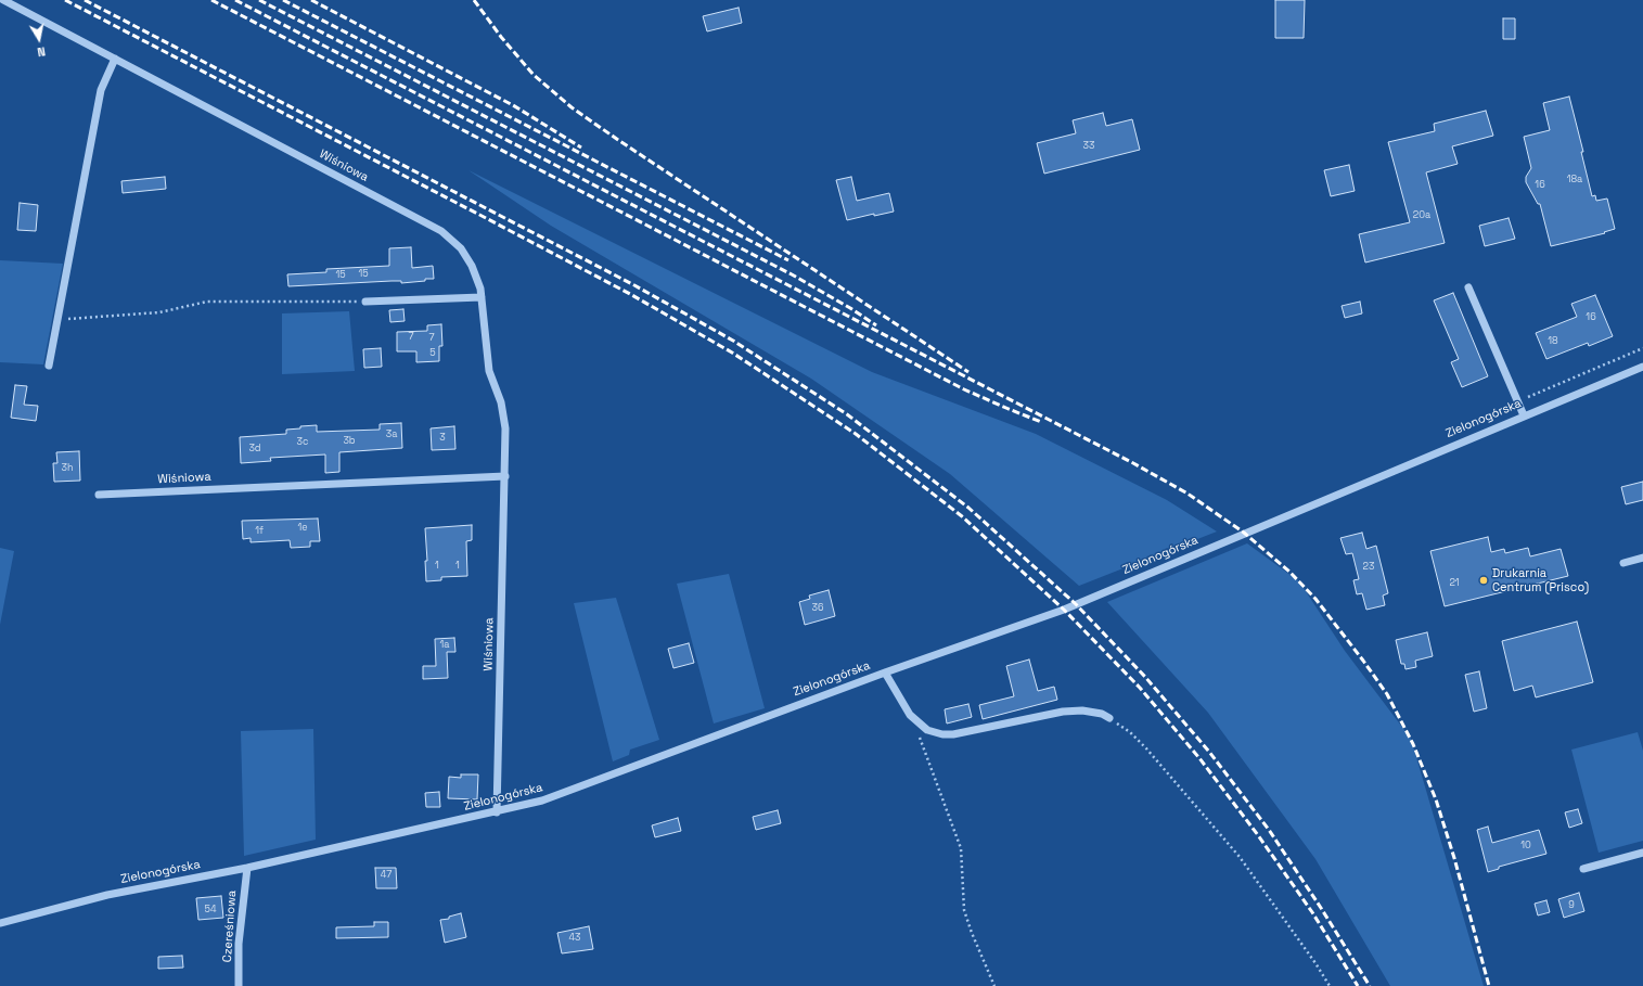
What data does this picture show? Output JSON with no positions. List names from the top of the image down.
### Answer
{
  "streets": {
    "street": ["Wiśniowa", "Zielonogórska", "Czereśniowa"]
  },
  "crossings": [
    ["Wiśniowa", "Zielonogórska"],
    ["Zielonogórska", "Czereśniowa"]
  ],
  "places": ["Drukarnia Centrum (Prisco)"],
  "house_numbers": [
    "33",
    "18a",
    "16",
    "20a",
    "15",
    "15",
    "16",
    "7",
    "7",
    "18",
    "5",
    "3a",
    "3",
    "3b",
    "3c",
    "3d",
    "3h",
    "1e",
    "1f",
    "1",
    "1",
    "23",
    "21",
    "36",
    "1a",
    "10",
    "47",
    "9",
    "54",
    "43"
  ],
  "north": "bottom"
}
